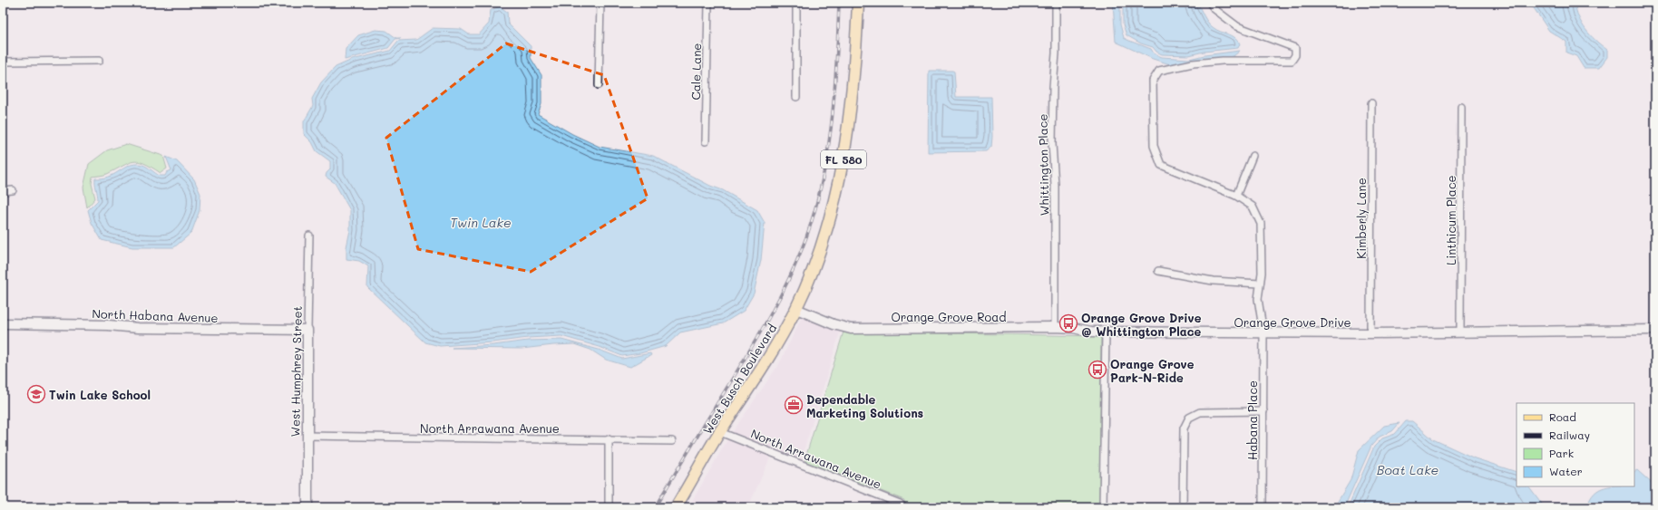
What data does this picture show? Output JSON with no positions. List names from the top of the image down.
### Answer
{
  "streets": {
    "main road": ["FL 580", "West Busch Boulevard"],
    "street": [
      "Cale Lane",
      "Whittington Place",
      "Kimberly Lane",
      "Linthicum Place",
      "North Habana Avenue",
      "Orange Grove Road",
      "Orange Grove Drive",
      "West Humphrey Street",
      "Habana Place",
      "North Arrawana Avenue"
    ]
  },
  "crossings": [
    ["Whittington Place", "Orange Grove Road"],
    ["Kimberly Lane", "Orange Grove Drive"],
    ["Linthicum Place", "Orange Grove Drive"],
    ["North Habana Avenue", "West Humphrey Street"],
    ["Orange Grove Road", "Orange Grove Drive"],
    ["Orange Grove Road", "West Busch Boulevard"],
    ["Orange Grove Drive", "Habana Place"],
    ["West Humphrey Street", "North Arrawana Avenue"],
    ["West Busch Boulevard", "North Arrawana Avenue"]
  ],
  "water": ["Twin Lake", "Boat Lake"],
  "places": {
    "bus stop": ["Orange Grove Drive @ Whittington Place", "Orange Grove Park-N-Ride"],
    "school or university": ["Twin Lake School"],
    "office": ["Dependable Marketing Solutions"]
  },
  "legend": [
    "Road",
    "Railway",
    "Park",
    "Water"
  ]
}
